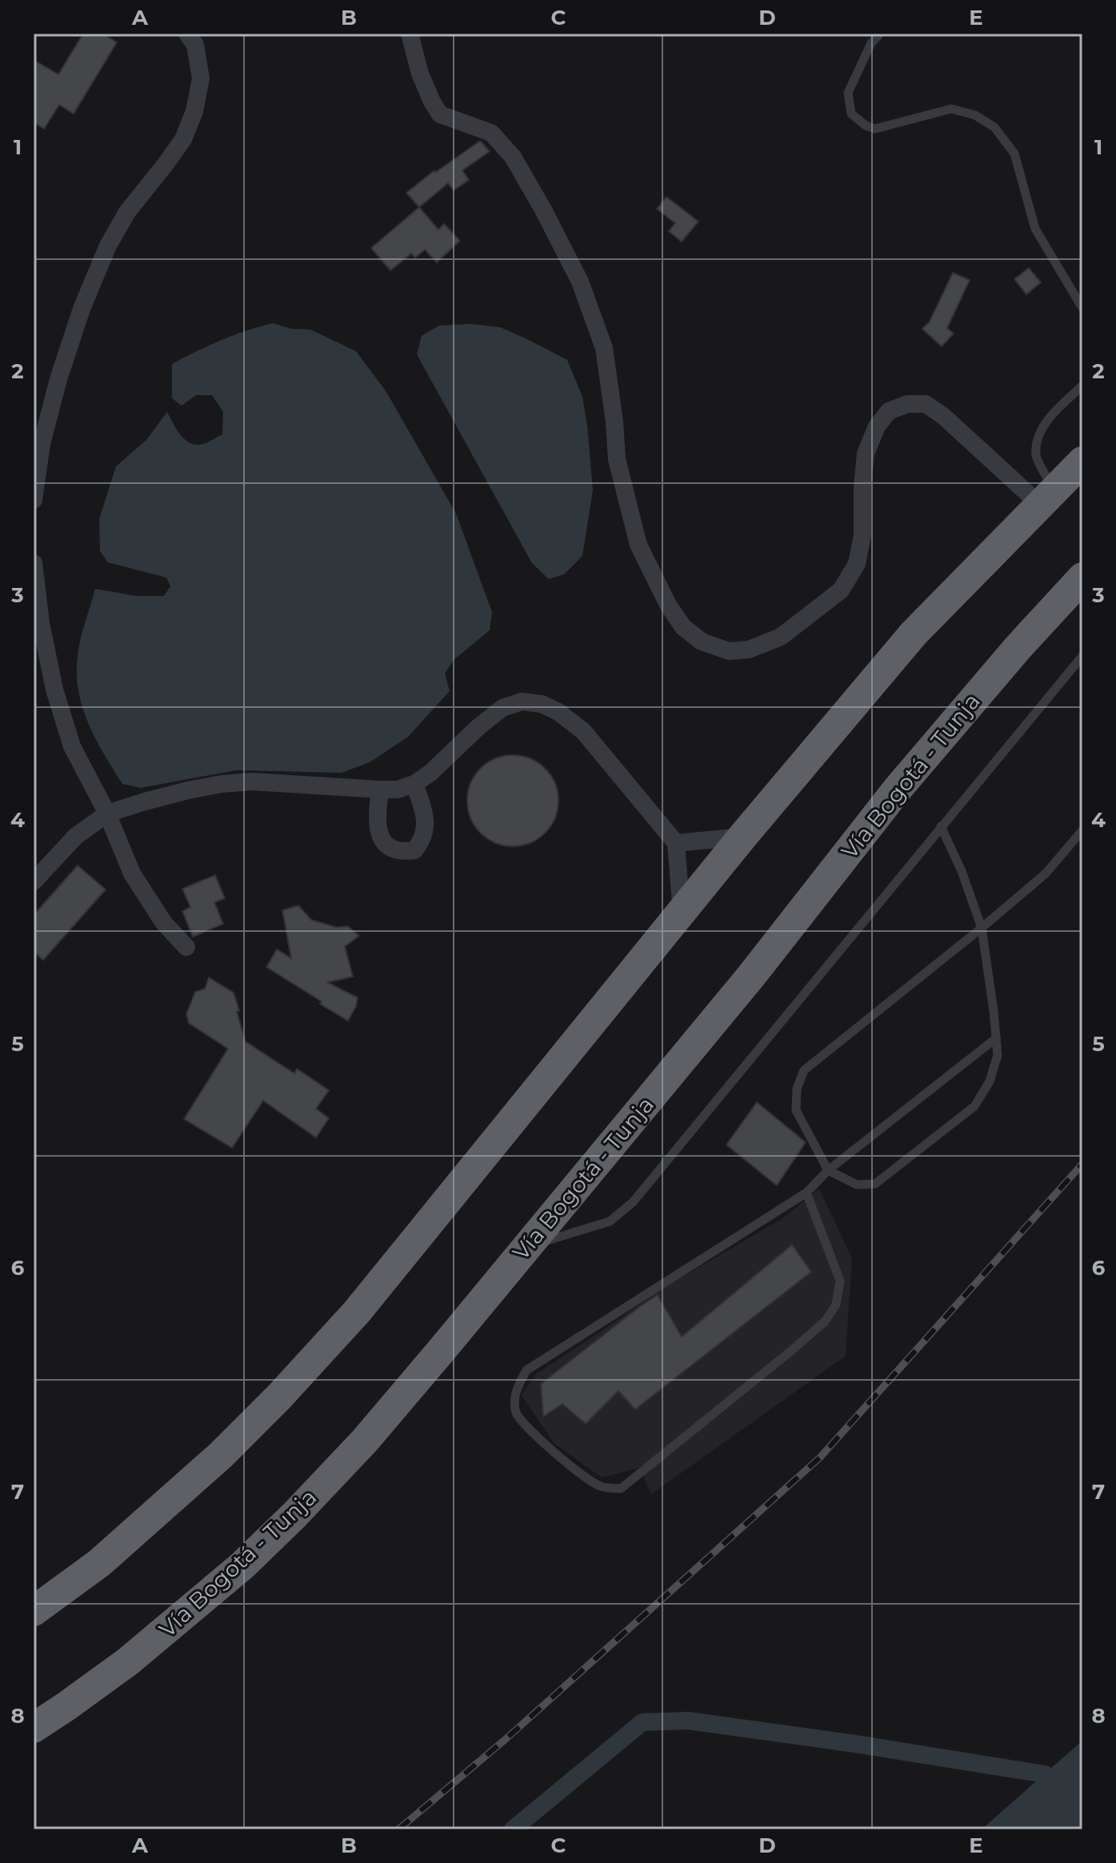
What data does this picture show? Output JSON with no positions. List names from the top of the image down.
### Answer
{
  "streets": {
    "highway": ["Vía Bogotá - Tunja"]
  },
  "grid": {
    "columns": [
      "A",
      "B",
      "C",
      "D",
      "E"
    ],
    "rows": [
      "1",
      "2",
      "3",
      "4",
      "5",
      "6",
      "7",
      "8"
    ]
  }
}
